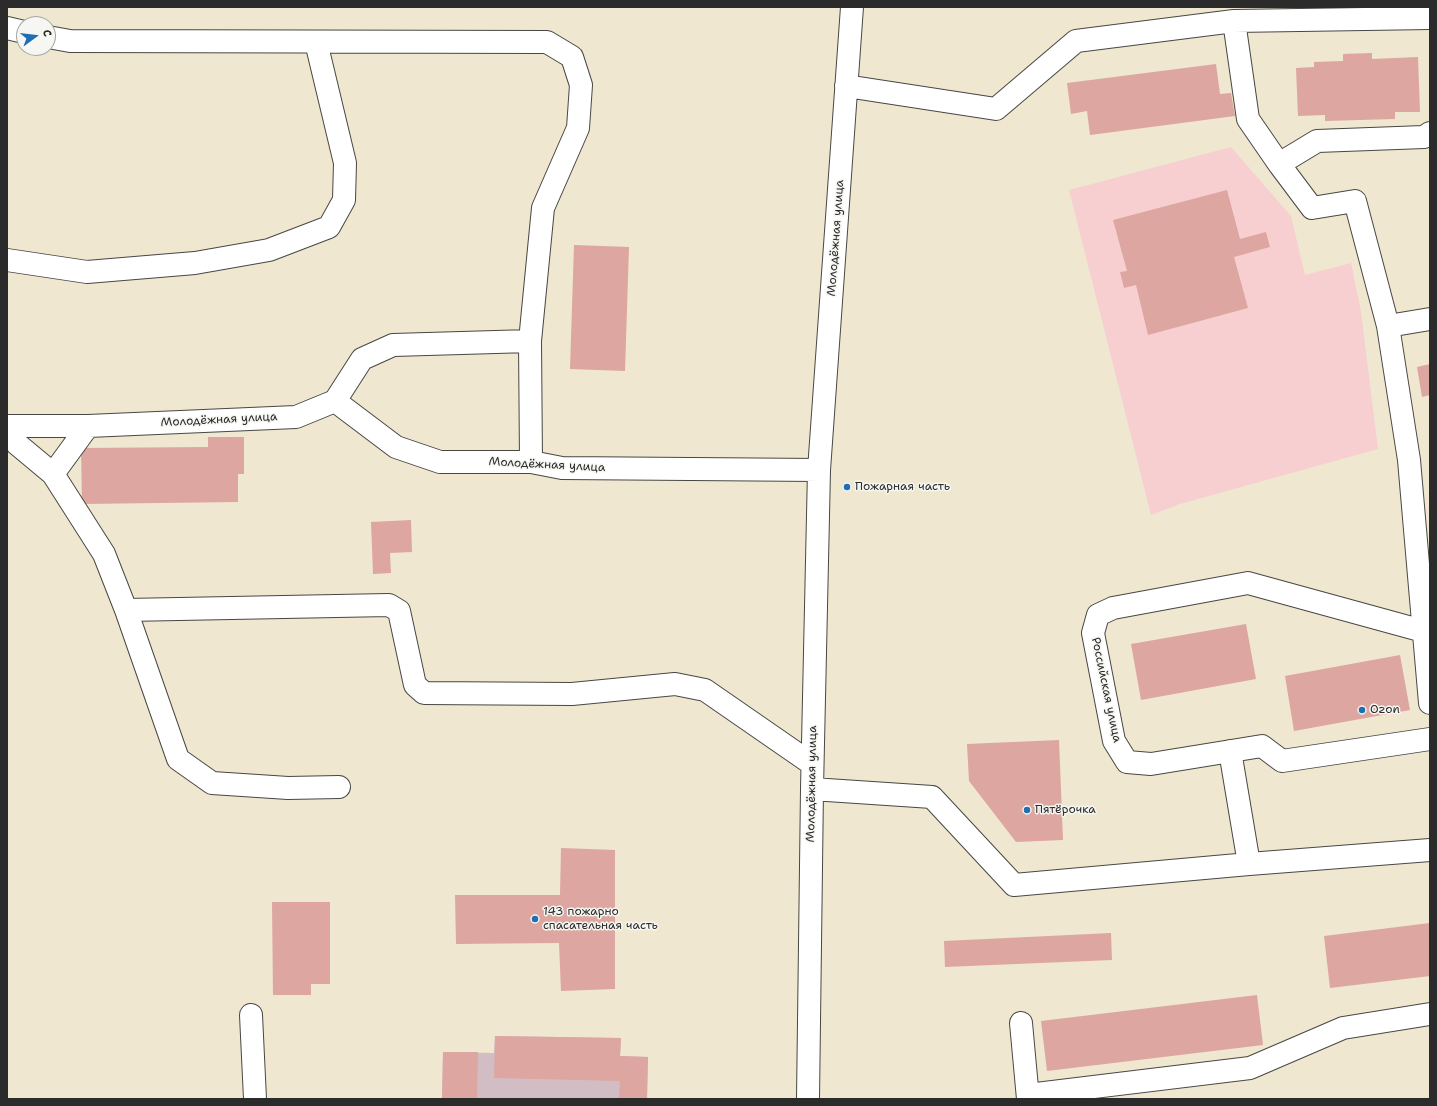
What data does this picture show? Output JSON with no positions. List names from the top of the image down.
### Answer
{
  "streets": {
    "street": ["Молодёжная улица", "Российская улица"]
  },
  "places": [
    "Пожарная часть",
    "Ozon",
    "Пятёрочка",
    "143 пожарно спасательная часть"
  ],
  "north": "right"
}
